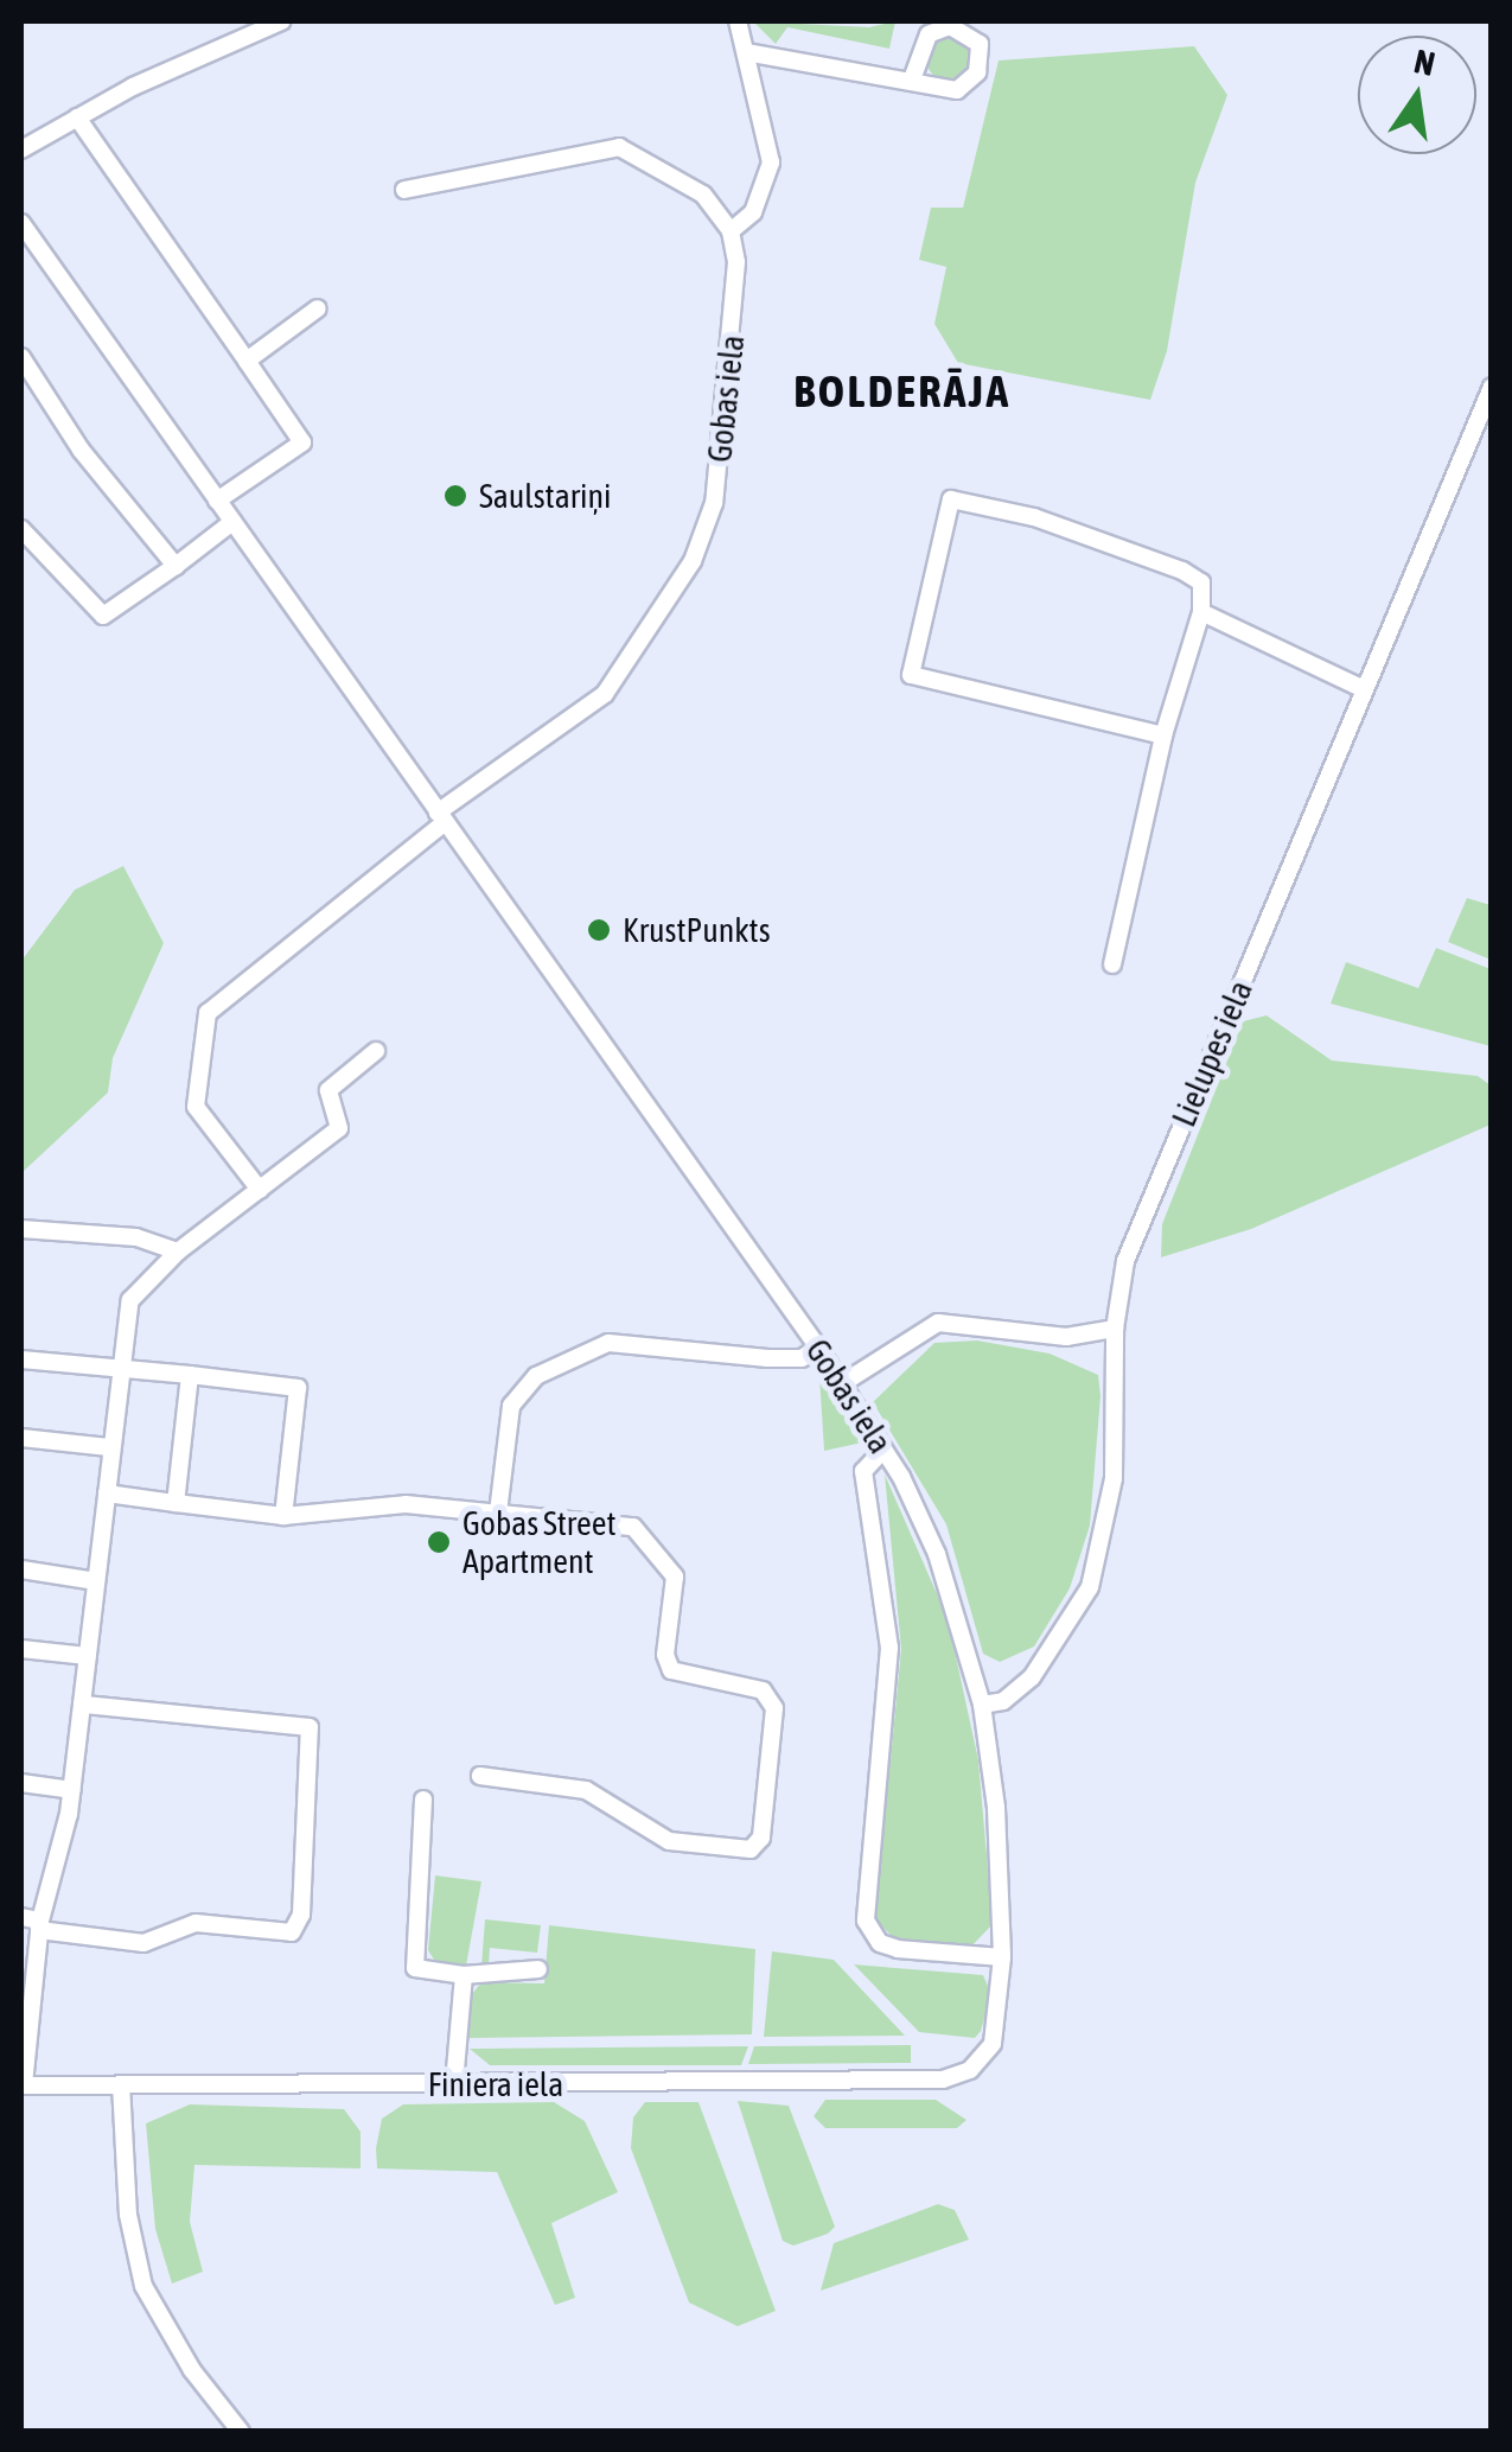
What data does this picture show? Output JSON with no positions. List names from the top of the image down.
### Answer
{
  "streets": {
    "street": ["Gobas iela", "Lielupes iela", "Finiera iela"]
  },
  "crossings": [
    ["Gobas iela", "Lielupes iela"],
    ["Gobas iela", "Finiera iela"]
  ],
  "districts": ["BOLDERĀJA"],
  "places": ["Saulstariņi", "KrustPunkts", "Gobas Street Apartment"],
  "north": "top"
}
